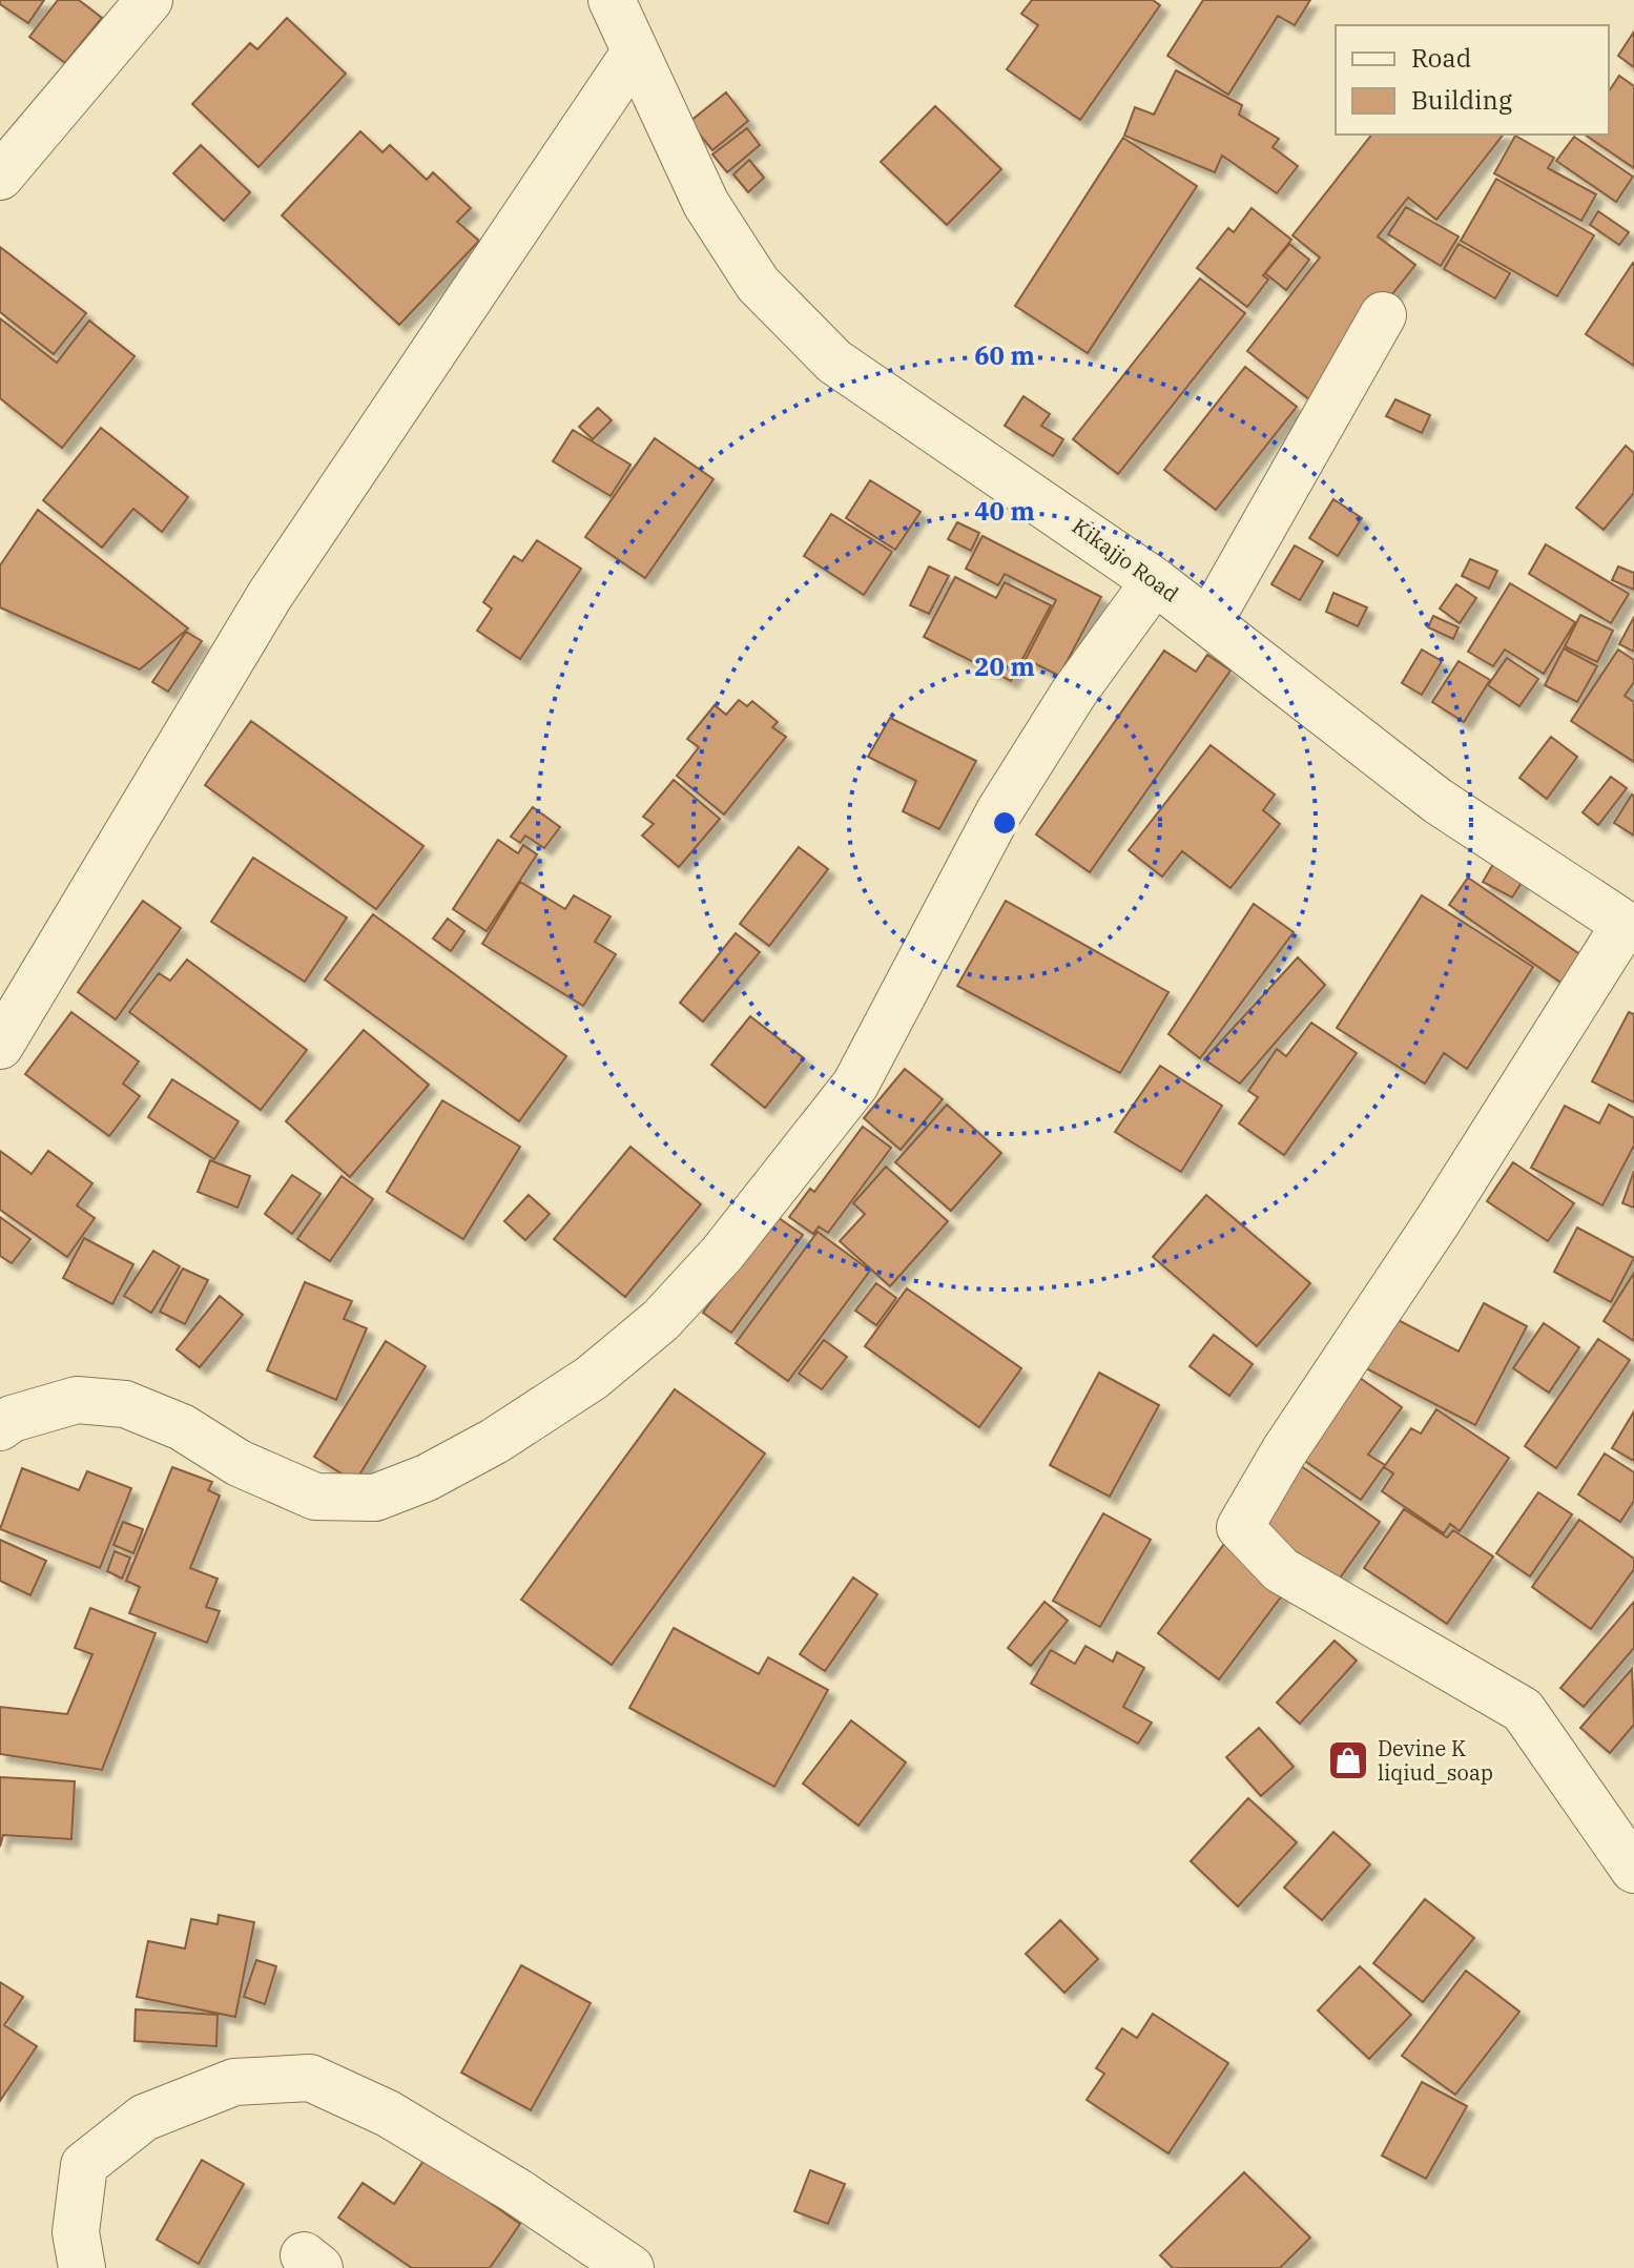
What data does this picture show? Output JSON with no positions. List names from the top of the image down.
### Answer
{
  "streets": {
    "street": ["Kikajjo Road"]
  },
  "places": {
    "shop": ["Devine K liqiud_soap"]
  },
  "legend": ["Road", "Building"],
  "rings": ["60 m", "40 m", "20 m"]
}
